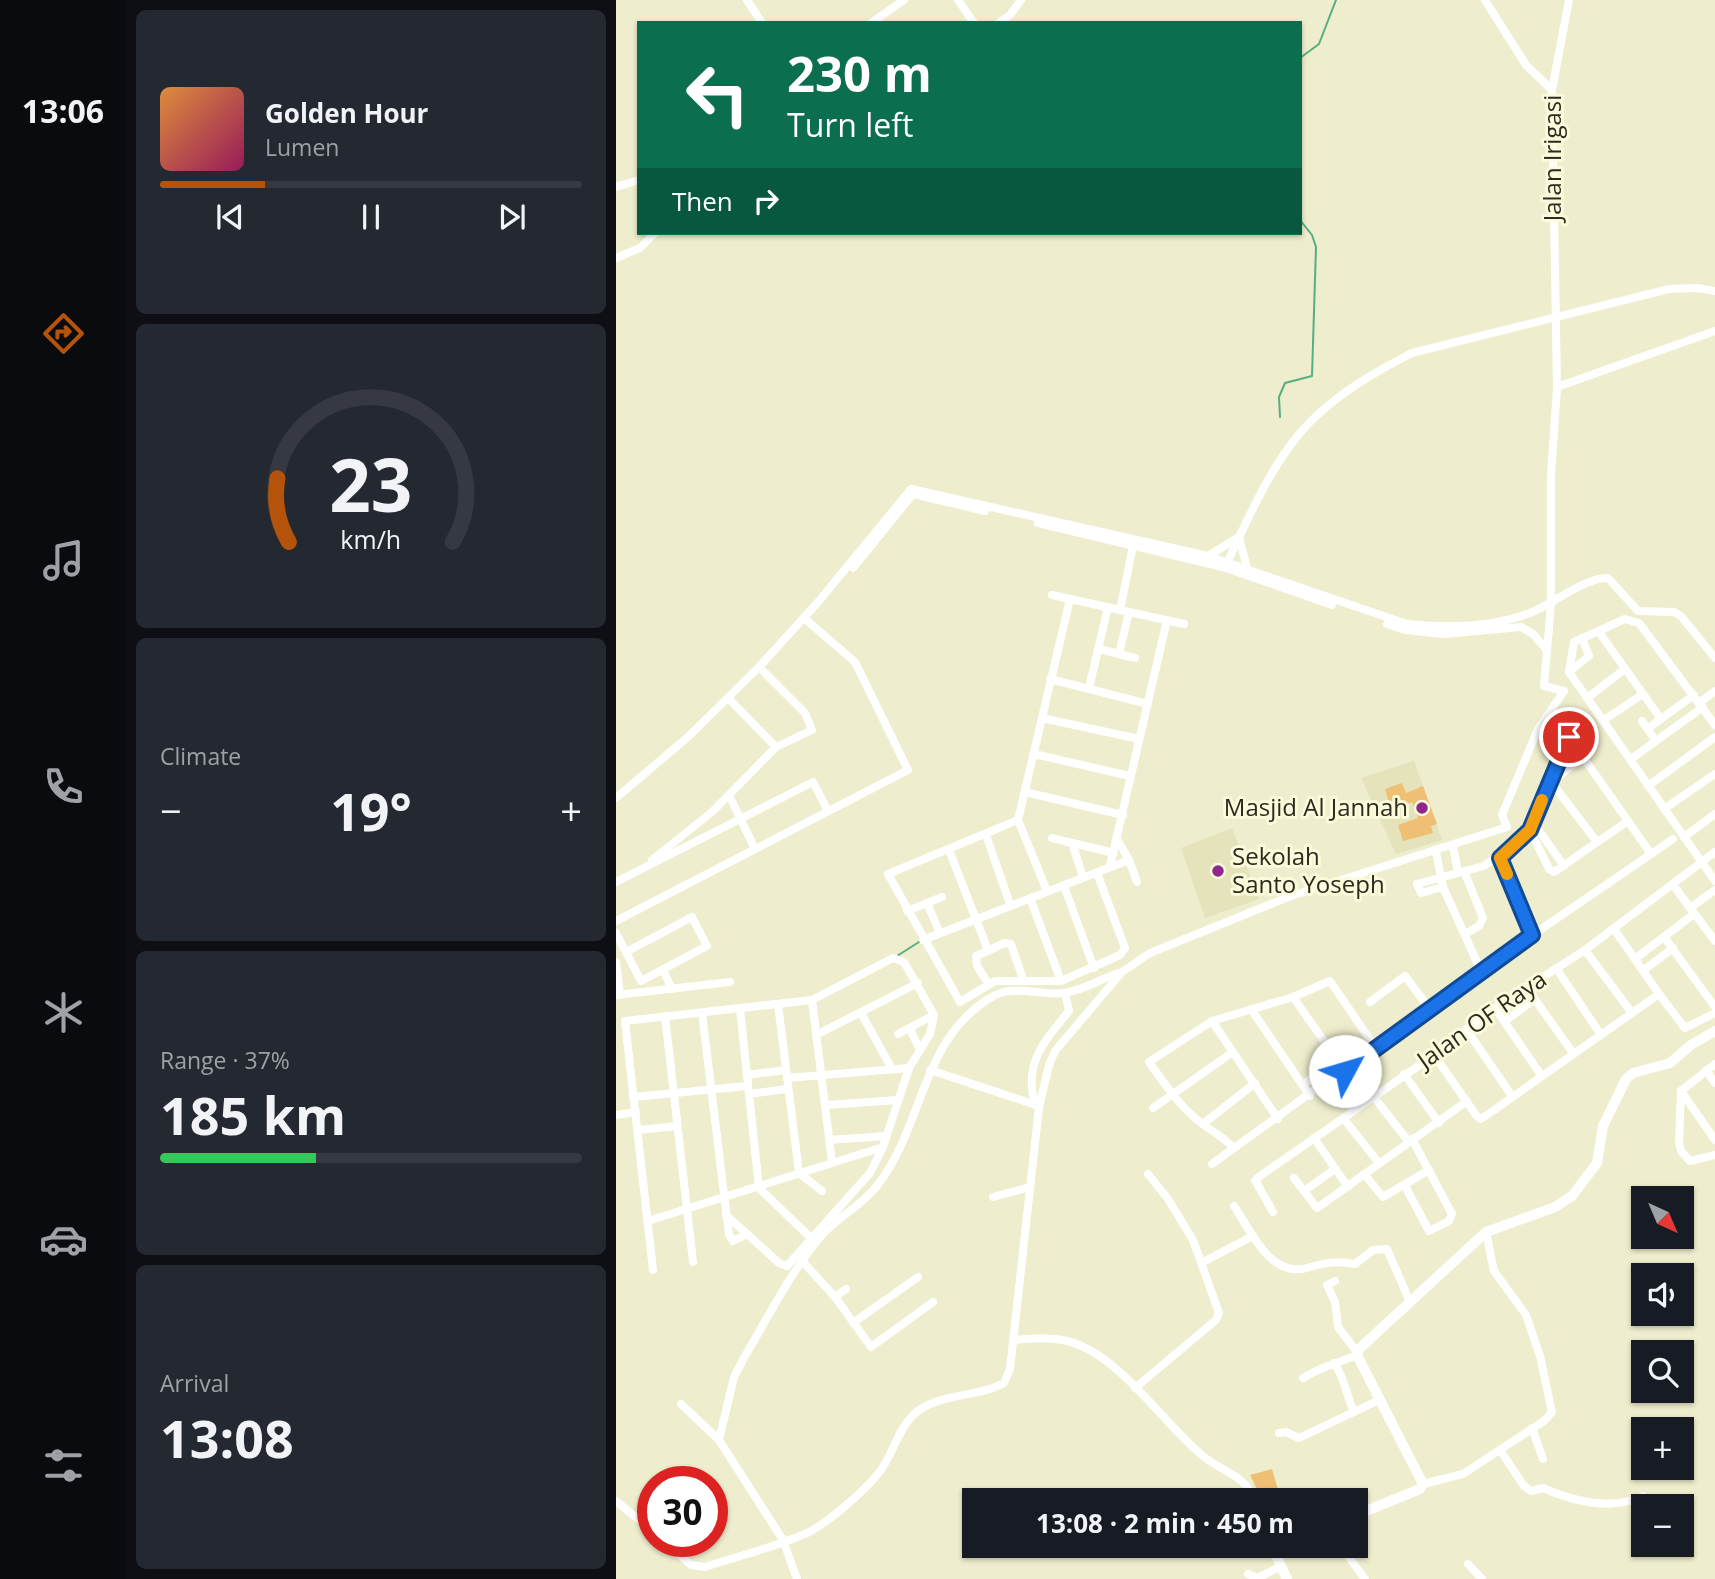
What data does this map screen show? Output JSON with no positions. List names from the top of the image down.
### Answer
{
  "streets": {
    "street": ["Jalan Irigasi", "Jalan OF Raya"]
  },
  "places": ["Masjid Al Jannah", "Sekolah Santo Yoseph"],
  "north": "bottom right",
  "page": {
    "tabs": "13:06",
    "turn": ["230 m", "Turn left"],
    "song": ["Golden Hour", "Lumen"],
    "then": "Then",
    "tile": [
      "Climate",
      ["Range · 37%", "185 km"],
      ["Arrival", "13:08"]
    ],
    "heat": ["−", "19°", "+"],
    "map_buttons": ["+", "−"],
    "limit": "30",
    "trip": "13:08 · 2 min · 450 m",
    "gauge": ["23", "km/h"]
  }
}
